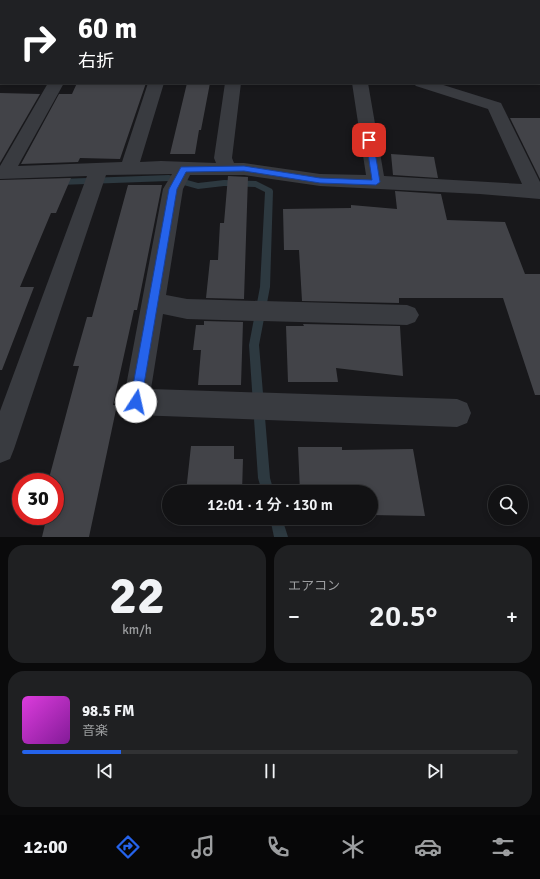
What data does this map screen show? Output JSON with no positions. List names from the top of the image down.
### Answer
{
  "page": {
    "turn": ["60 m", "右折"],
    "limit": "30",
    "trip": "12:01 · 1 分 · 130 m",
    "tile": [
      ["22", "km/h"],
      "エアコン"
    ],
    "heat": ["−", "20.5°", "+"],
    "song": ["98.5 FM", "音楽"],
    "tabs": "12:00"
  }
}
